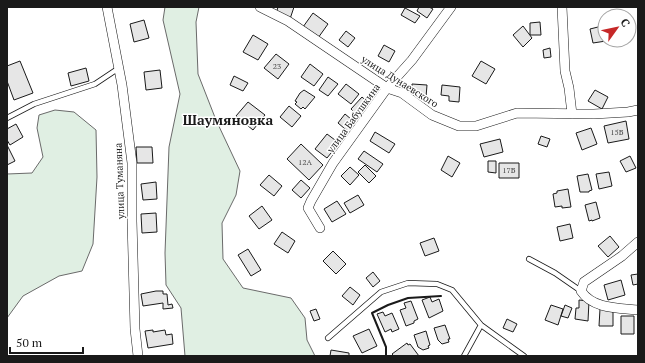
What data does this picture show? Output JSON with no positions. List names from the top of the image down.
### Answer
{
  "streets": {
    "street": ["улица Дунаевского", "улица Бабушкина", "улица Туманяна"]
  },
  "crossings": [
    ["улица Дунаевского", "улица Бабушкина"]
  ],
  "districts": ["Шаумяновка"],
  "house_numbers": [
    "23",
    "15Б",
    "12А",
    "17Б"
  ],
  "scale_bar": "50 m",
  "north": "top right"
}
